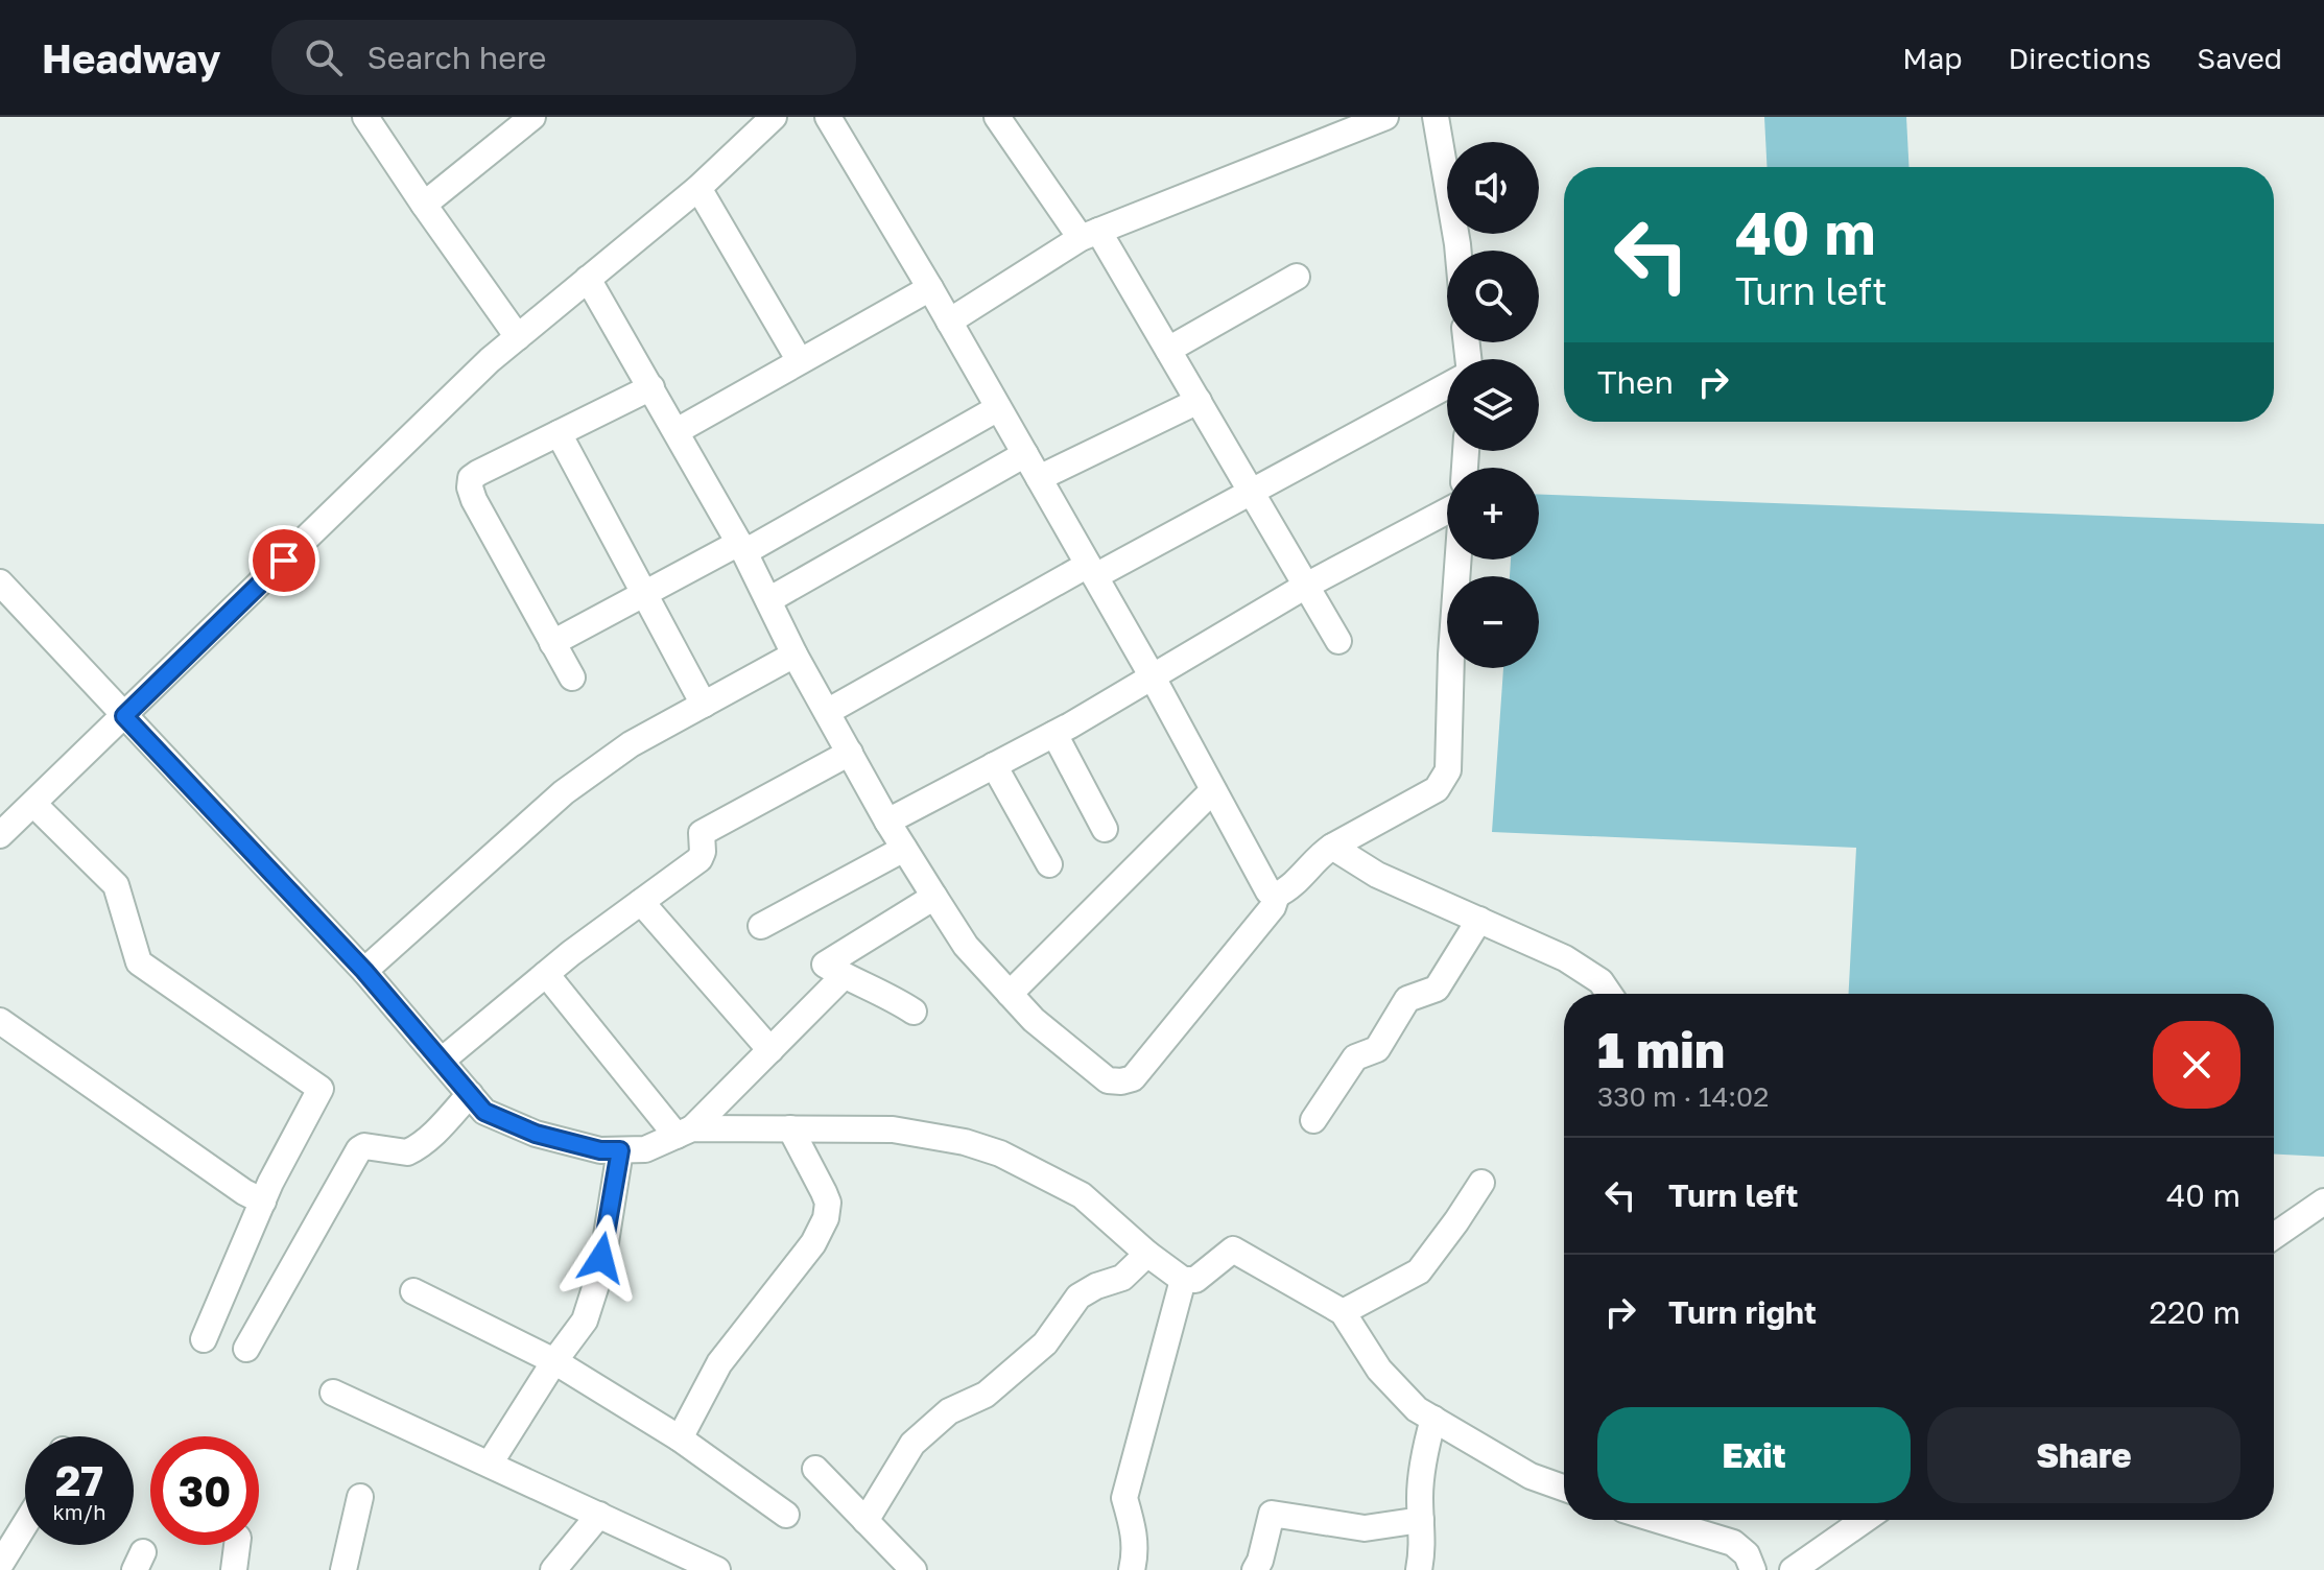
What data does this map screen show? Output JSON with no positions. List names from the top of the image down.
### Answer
{
  "page": {
    "header": "Headway",
    "search": "Search here",
    "nav": ["Map", "Directions", "Saved"],
    "map_buttons": ["+", "−"],
    "turn": ["40 m", "Turn left"],
    "then": "Then",
    "heading": ["1 min", "330 m · 14:02"],
    "list": [
      {
        "name": "Turn left",
        "value": "40 m"
      },
      {
        "name": "Turn right",
        "value": "220 m"
      }
    ],
    "buttons": ["Exit", "Share"],
    "speed": "27 km/h",
    "limit": "30"
  }
}
